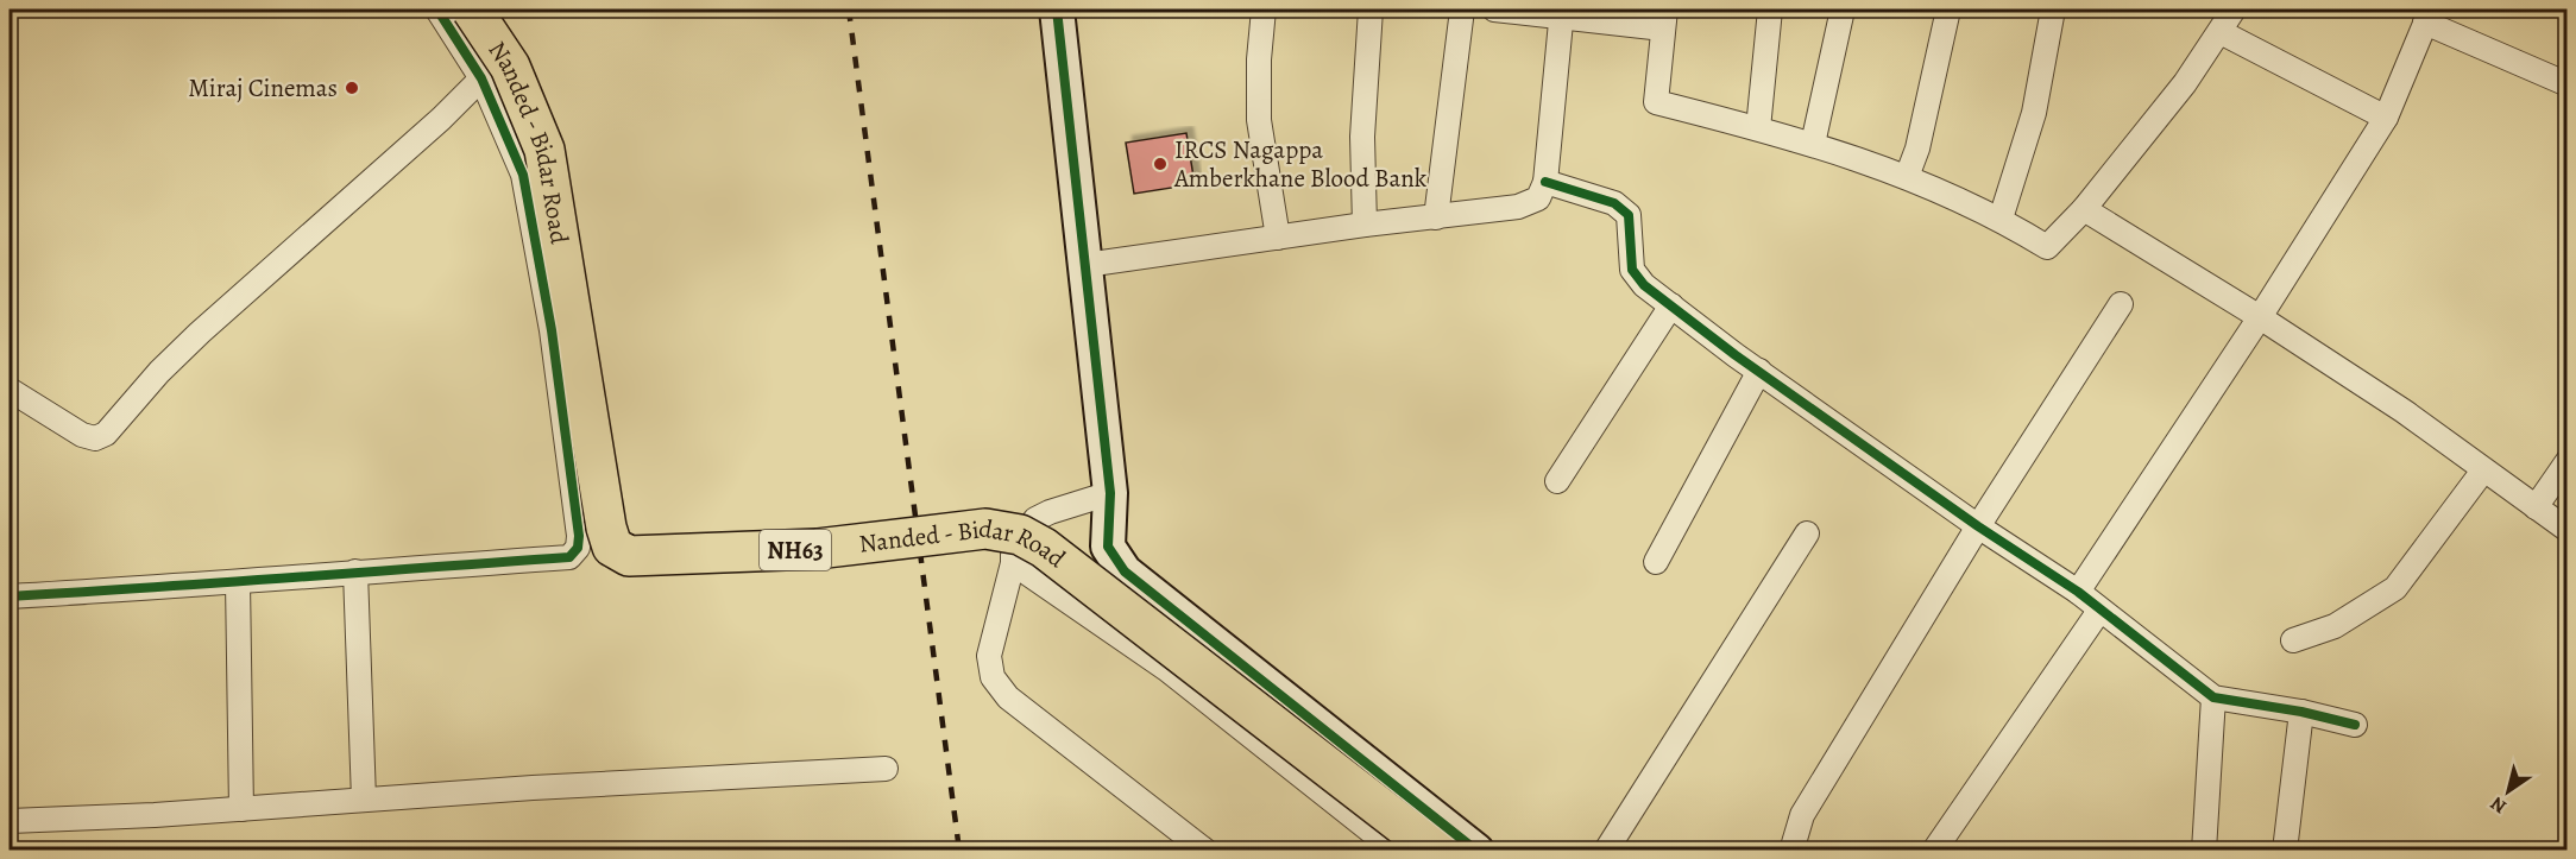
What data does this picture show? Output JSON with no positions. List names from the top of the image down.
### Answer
{
  "streets": {
    "highway": ["Nanded - Bidar Road", "NH63"]
  },
  "places": ["Miraj Cinemas", "IRCS Nagappa Amberkhane Blood Bank"],
  "north": "bottom left"
}
